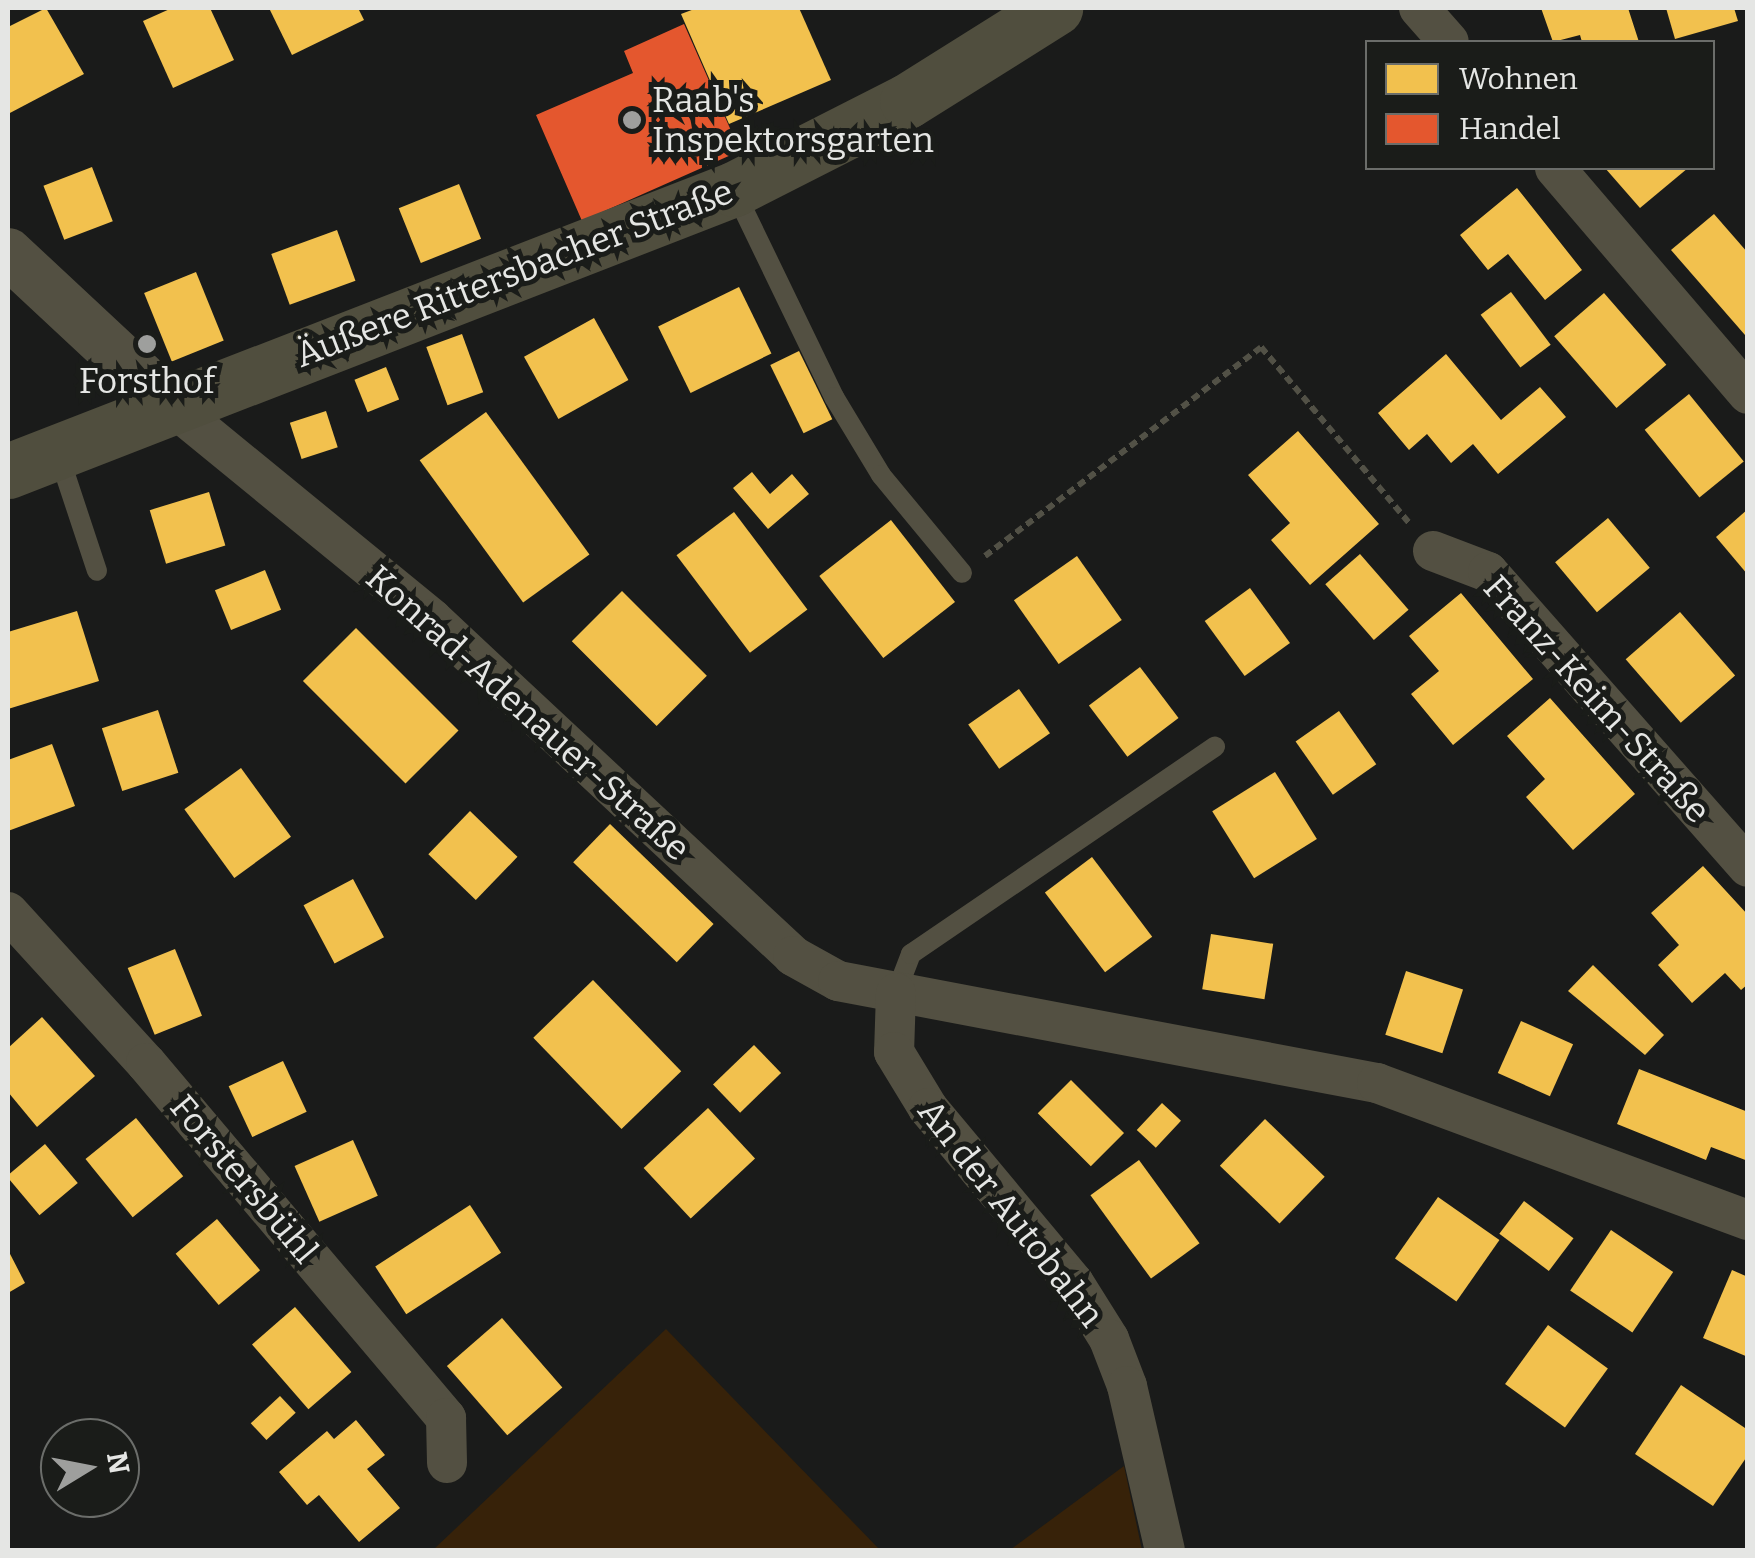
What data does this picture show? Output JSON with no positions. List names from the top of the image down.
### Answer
{
  "streets": {
    "main road": ["Äußere Rittersbacher Straße"],
    "street": [
      "Franz-Keim-Straße",
      "Konrad-Adenauer-Straße",
      "Forstersbühl",
      "An der Autobahn"
    ]
  },
  "crossings": [
    ["Äußere Rittersbacher Straße", "Konrad-Adenauer-Straße"],
    ["Konrad-Adenauer-Straße", "An der Autobahn"]
  ],
  "places": ["Raab's Inspektorsgarten", "Forsthof"],
  "legend": ["Wohnen", "Handel"],
  "north": "right"
}
